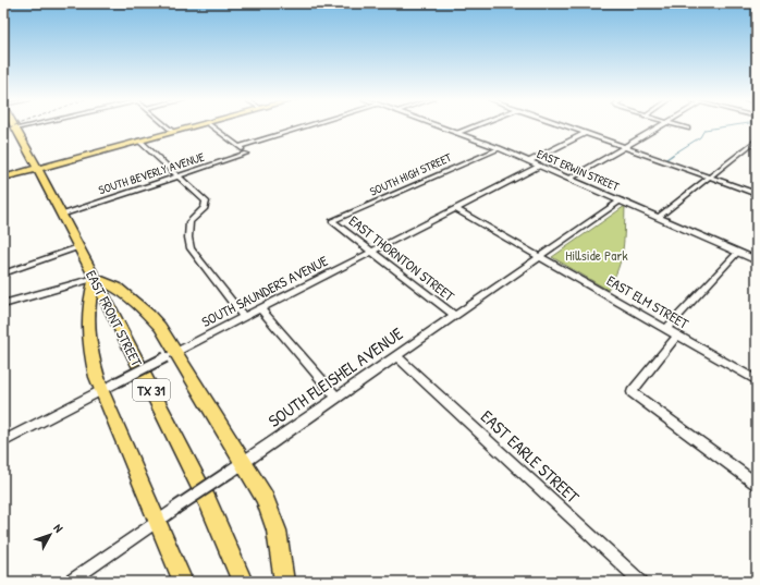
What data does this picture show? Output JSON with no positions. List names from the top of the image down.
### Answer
{
  "streets": {
    "main road": ["EAST ERWIN STREET", "EAST FRONT STREET", "TX 31"],
    "street": [
      "SOUTH BEVERLY AVENUE",
      "SOUTH HIGH STREET",
      "EAST THORNTON STREET",
      "SOUTH SAUNDERS AVENUE",
      "EAST ELM STREET",
      "SOUTH FLEISHEL AVENUE",
      "EAST EARLE STREET"
    ]
  },
  "crossings": [
    ["EAST ERWIN STREET", "SOUTH HIGH STREET"],
    ["EAST ERWIN STREET", "SOUTH SAUNDERS AVENUE"],
    ["EAST ERWIN STREET", "SOUTH FLEISHEL AVENUE"],
    ["SOUTH BEVERLY AVENUE", "EAST FRONT STREET"],
    ["SOUTH HIGH STREET", "EAST THORNTON STREET"],
    ["EAST THORNTON STREET", "SOUTH SAUNDERS AVENUE"],
    ["EAST THORNTON STREET", "SOUTH FLEISHEL AVENUE"],
    ["SOUTH SAUNDERS AVENUE", "EAST ELM STREET"],
    ["EAST ELM STREET", "SOUTH FLEISHEL AVENUE"],
    ["SOUTH FLEISHEL AVENUE", "EAST EARLE STREET"]
  ],
  "parks": ["Hillside Park"],
  "north": "top right"
}
